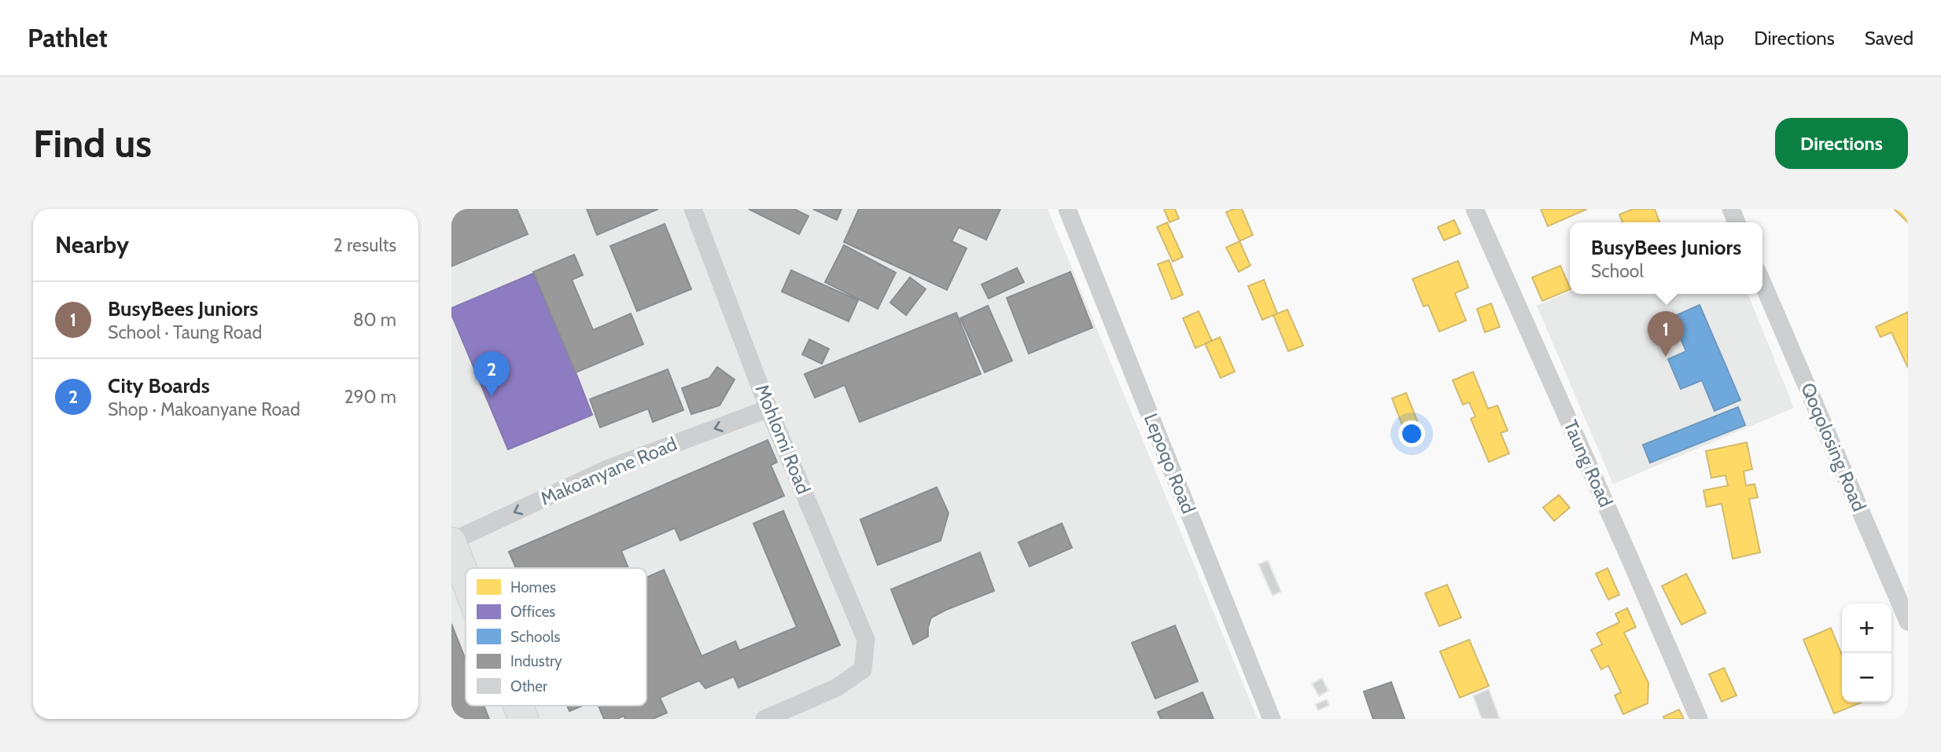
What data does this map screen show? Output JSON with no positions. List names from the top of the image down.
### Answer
{
  "streets": {
    "street": [
      "Mohlomi Road",
      "Qoqolosing Road",
      "Lepoqo Road",
      "Taung Road",
      "Makoanyane Road"
    ]
  },
  "crossings": [
    ["Mohlomi Road", "Makoanyane Road"]
  ],
  "one_way": ["Makoanyane Road"],
  "legend": [
    "Homes",
    "Offices",
    "Schools",
    "Industry",
    "Other"
  ],
  "page": {
    "header": "Pathlet",
    "nav": ["Map", "Directions", "Saved"],
    "buttons": "Directions",
    "title": "Find us",
    "heading": ["Nearby", "2 results"],
    "popup": ["BusyBees Juniors", "School"],
    "list": [
      {
        "mark": "1",
        "name": "BusyBees Juniors",
        "note": "School · Taung Road",
        "value": "80 m"
      },
      {
        "mark": "2",
        "name": "City Boards",
        "note": "Shop · Makoanyane Road",
        "value": "290 m"
      }
    ],
    "pins": ["1", "2"],
    "map_buttons": ["+", "−"]
  }
}
